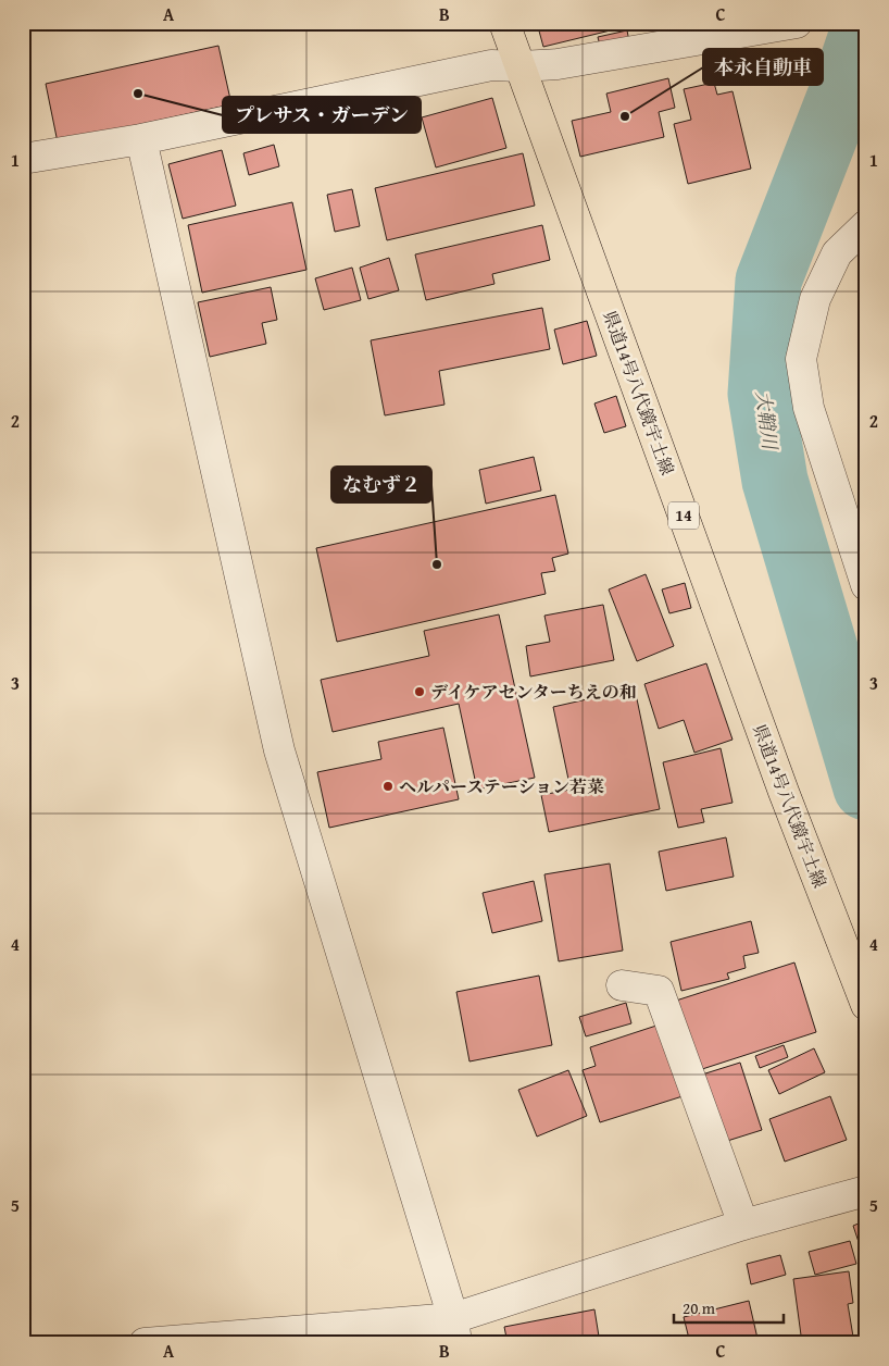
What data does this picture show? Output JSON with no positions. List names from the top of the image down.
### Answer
{
  "streets": {
    "main road": ["県道14号八代鏡宇土線", "14"]
  },
  "water": ["大鞘川"],
  "places": [
    "プレサス・ガーデン",
    "本永自動車",
    "なむず２",
    "デイケアセンターちえの和",
    "ヘルパーステーション若菜"
  ],
  "scale_bar": "20 m",
  "grid": {
    "columns": ["A", "B", "C"],
    "rows": [
      "1",
      "2",
      "3",
      "4",
      "5"
    ]
  }
}
